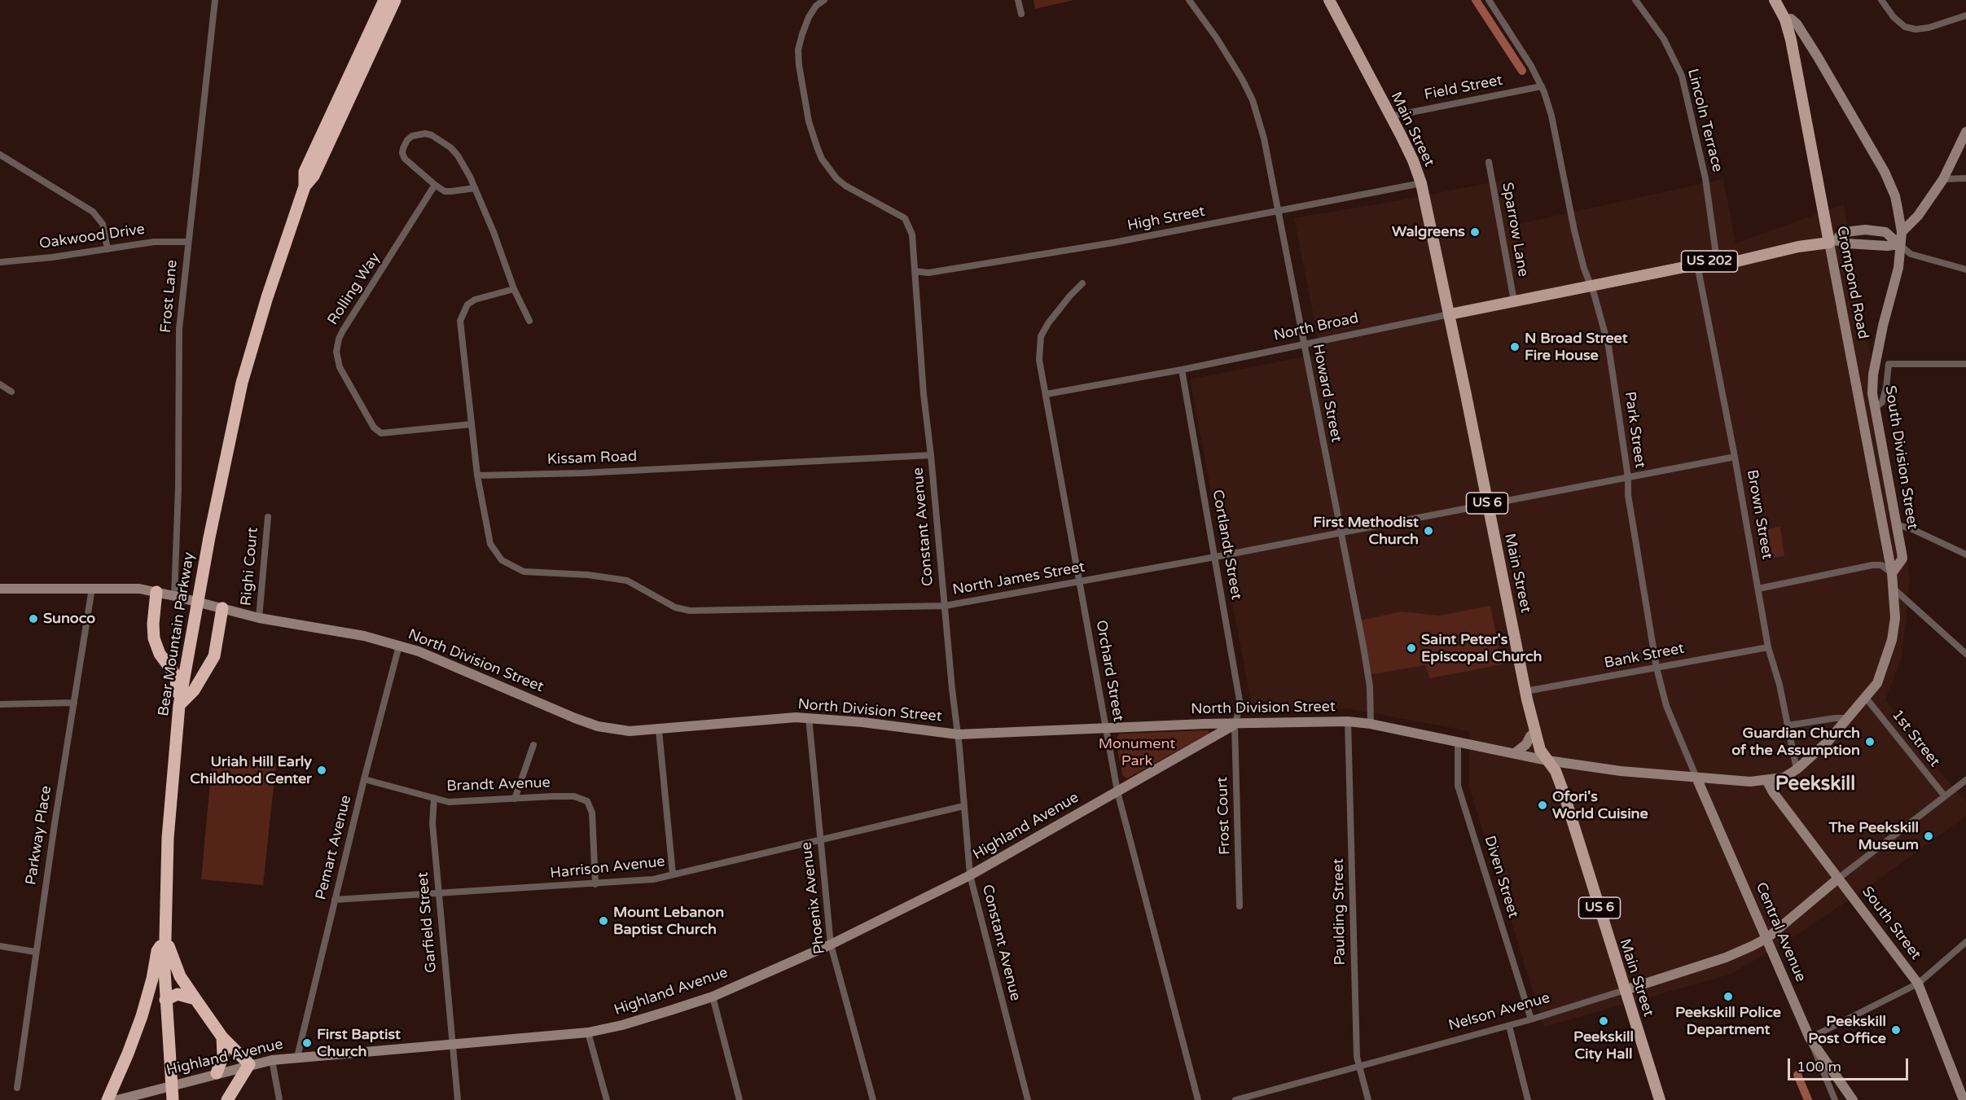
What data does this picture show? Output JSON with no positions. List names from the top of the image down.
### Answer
{
  "streets": {
    "highway": ["Bear Mountain Parkway"],
    "main road": [
      "Main Street",
      "US 202",
      "Crompond Road",
      "North Broad",
      "US 6"
    ],
    "street": [
      "Field Street",
      "Lincoln Terrace",
      "High Street",
      "Sparrow Lane",
      "Oakwood Drive",
      "Rolling Way",
      "Frost Lane",
      "Howard Street",
      "Park Street",
      "South Division Street",
      "Kissam Road",
      "Brown Street",
      "Constant Avenue",
      "Cortlandt Street",
      "Righi Court",
      "North James Street",
      "Bank Street",
      "North Division Street",
      "Orchard Street",
      "1st Street",
      "Brandt Avenue",
      "Frost Court",
      "Highland Avenue",
      "Parkway Place",
      "Pemart Avenue",
      "Harrison Avenue",
      "Diven Street",
      "Phoenix Avenue",
      "Paulding Street",
      "Garfield Street",
      "South Street",
      "Central Avenue",
      "Nelson Avenue"
    ]
  },
  "crossings": [
    ["Field Street", "Main Street"],
    ["Field Street", "Park Street"],
    ["Lincoln Terrace", "US 202"],
    ["Main Street", "High Street"],
    ["Main Street", "North Broad"],
    ["Main Street", "North James Street"],
    ["Main Street", "Bank Street"],
    ["Main Street", "North Division Street"],
    ["Main Street", "Nelson Avenue"],
    ["High Street", "Howard Street"],
    ["High Street", "Constant Avenue"],
    ["Sparrow Lane", "North Broad"],
    ["Oakwood Drive", "Frost Lane"],
    ["US 202", "Crompond Road"],
    ["US 202", "North Broad"],
    ["US 202", "Park Street"],
    ["US 202", "Brown Street"],
    ["Crompond Road", "South Division Street"],
    ["Frost Lane", "North Division Street"],
    ["North Broad", "Howard Street"],
    ["North Broad", "Park Street"],
    ["North Broad", "Cortlandt Street"],
    ["North Broad", "Orchard Street"],
    ["Howard Street", "North James Street"],
    ["Howard Street", "North Division Street"],
    ["Park Street", "North James Street"],
    ["Park Street", "Bank Street"],
    ["Park Street", "North Division Street"],
    ["Park Street", "Central Avenue"],
    ["Kissam Road", "Constant Avenue"],
    ["Kissam Road", "North James Street"],
    ["Brown Street", "North James Street"],
    ["Brown Street", "Bank Street"],
    ["Constant Avenue", "North James Street"],
    ["Constant Avenue", "North Division Street"],
    ["Constant Avenue", "Highland Avenue"],
    ["Constant Avenue", "Harrison Avenue"],
    ["Cortlandt Street", "North James Street"],
    ["Cortlandt Street", "North Division Street"],
    ["Cortlandt Street", "Frost Court"],
    ["Cortlandt Street", "Highland Avenue"],
    ["Righi Court", "North Division Street"],
    ["North James Street", "Orchard Street"],
    ["North Division Street", "Orchard Street"],
    ["North Division Street", "Frost Court"],
    ["North Division Street", "Highland Avenue"],
    ["North Division Street", "Parkway Place"],
    ["North Division Street", "Pemart Avenue"],
    ["North Division Street", "Diven Street"],
    ["North Division Street", "Phoenix Avenue"],
    ["North Division Street", "Paulding Street"],
    ["North Division Street", "Central Avenue"],
    ["Orchard Street", "Highland Avenue"],
    ["Brandt Avenue", "Pemart Avenue"],
    ["Brandt Avenue", "Harrison Avenue"],
    ["Brandt Avenue", "Garfield Street"],
    ["Frost Court", "Highland Avenue"],
    ["Highland Avenue", "Pemart Avenue"],
    ["Highland Avenue", "Phoenix Avenue"],
    ["Highland Avenue", "Garfield Street"],
    ["Pemart Avenue", "Harrison Avenue"],
    ["Harrison Avenue", "Phoenix Avenue"],
    ["Harrison Avenue", "Garfield Street"],
    ["Diven Street", "Nelson Avenue"],
    ["Paulding Street", "Nelson Avenue"],
    ["South Street", "Nelson Avenue"],
    ["Central Avenue", "Nelson Avenue"]
  ],
  "districts": ["Peekskill"],
  "parks": ["Monument Park"],
  "places": [
    "Walgreens",
    "N Broad Street Fire House",
    "First Methodist Church",
    "Sunoco",
    "Saint Peter's Episcopal Church",
    "Guardian Church of the Assumption",
    "Uriah Hill Early Childhood Center",
    "Ofori's World Cuisine",
    "The Peekskill Museum",
    "Mount Lebanon Baptist Church",
    "Peekskill Police Department",
    "Peekskill City Hall",
    "Peekskill Post Office",
    "First Baptist Church"
  ],
  "scale_bar": "100 m"
}
